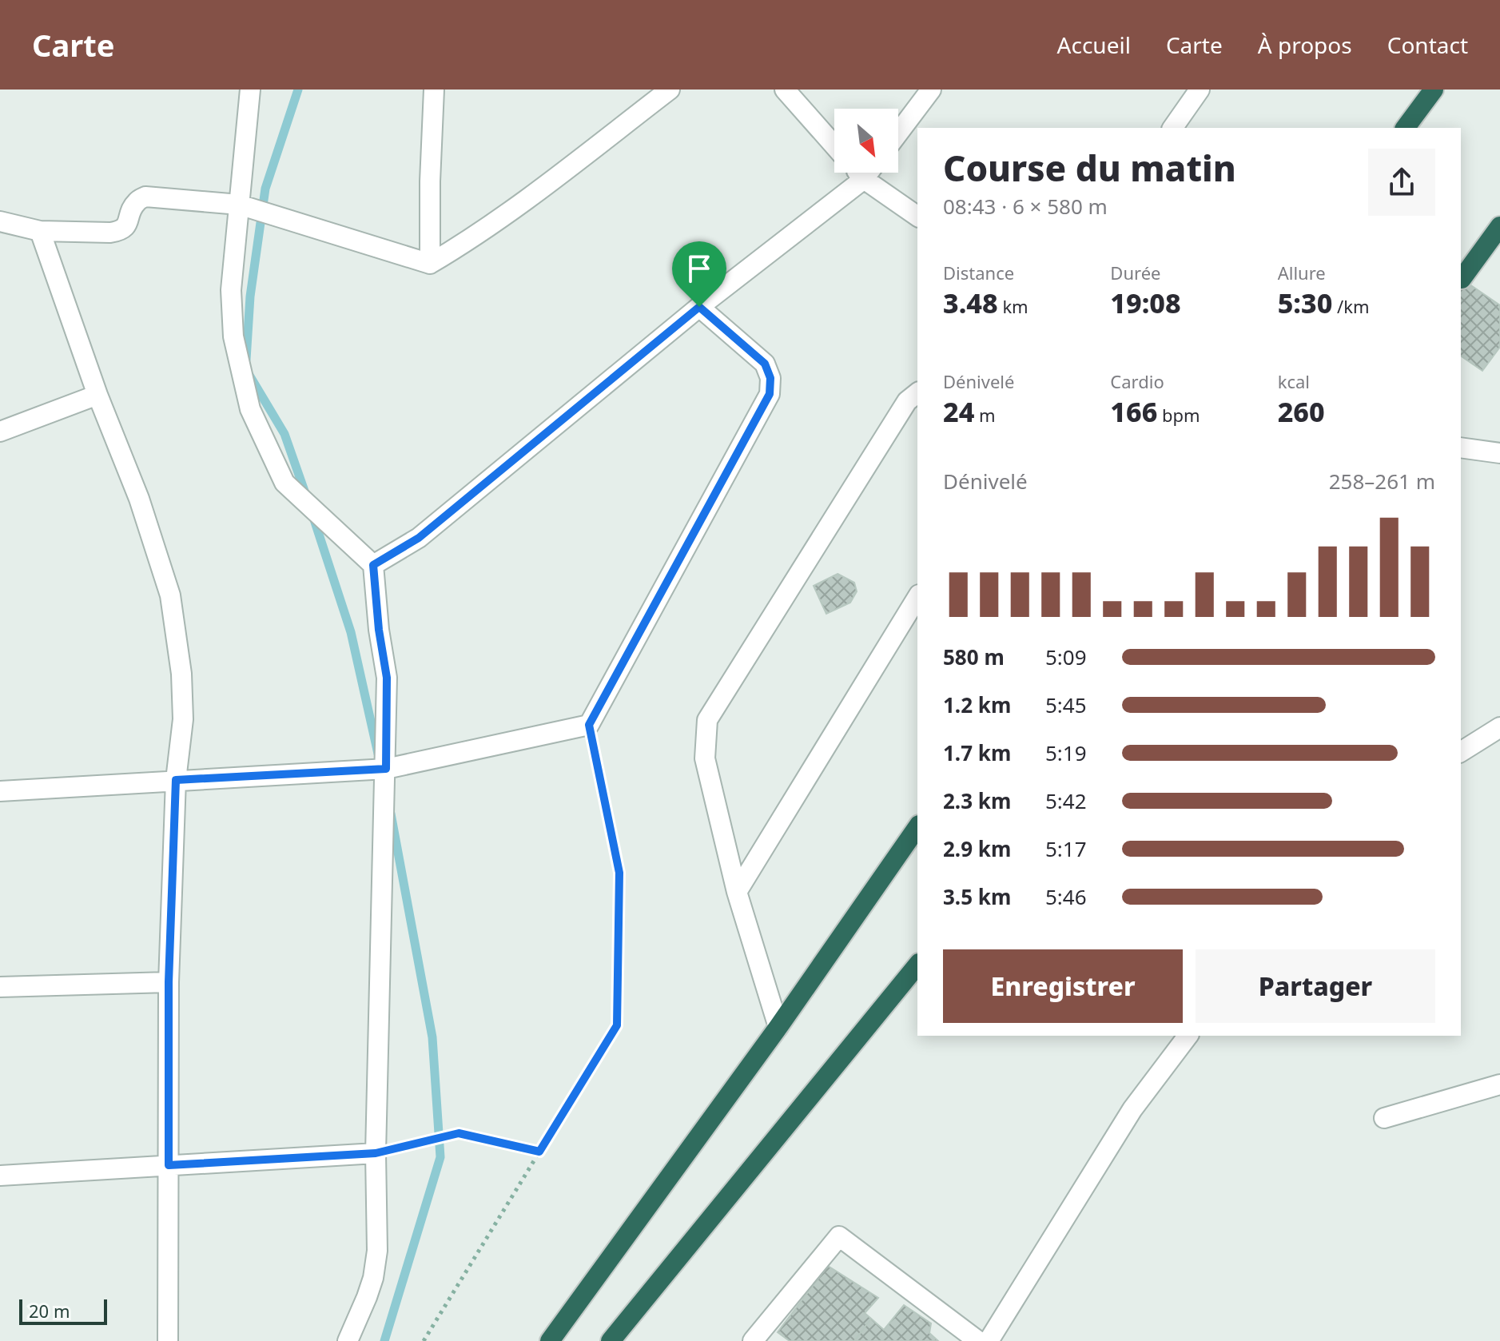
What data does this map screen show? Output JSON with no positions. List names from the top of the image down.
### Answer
{
  "scale_bar": "20 m",
  "north": "bottom right",
  "page": {
    "header": "Carte",
    "nav": [
      "Accueil",
      "Carte",
      "À propos",
      "Contact"
    ],
    "heading": ["Course du matin", "08:43 · 6 × 580 m"],
    "stats": [
      ["Distance", "3.48 km"],
      ["Durée", "19:08"],
      ["Allure", "5:30 /km"],
      ["Dénivelé", "24 m"],
      ["Cardio", "166 bpm"],
      ["kcal", "260"]
    ],
    "chart": ["Dénivelé", "258–261 m"],
    "list": [
      {
        "name": "580 m",
        "note": "5:09"
      },
      {
        "name": "1.2 km",
        "note": "5:45"
      },
      {
        "name": "1.7 km",
        "note": "5:19"
      },
      {
        "name": "2.3 km",
        "note": "5:42"
      },
      {
        "name": "2.9 km",
        "note": "5:17"
      },
      {
        "name": "3.5 km",
        "note": "5:46"
      }
    ],
    "buttons": ["Enregistrer", "Partager"],
    "scale": "20 m"
  }
}
